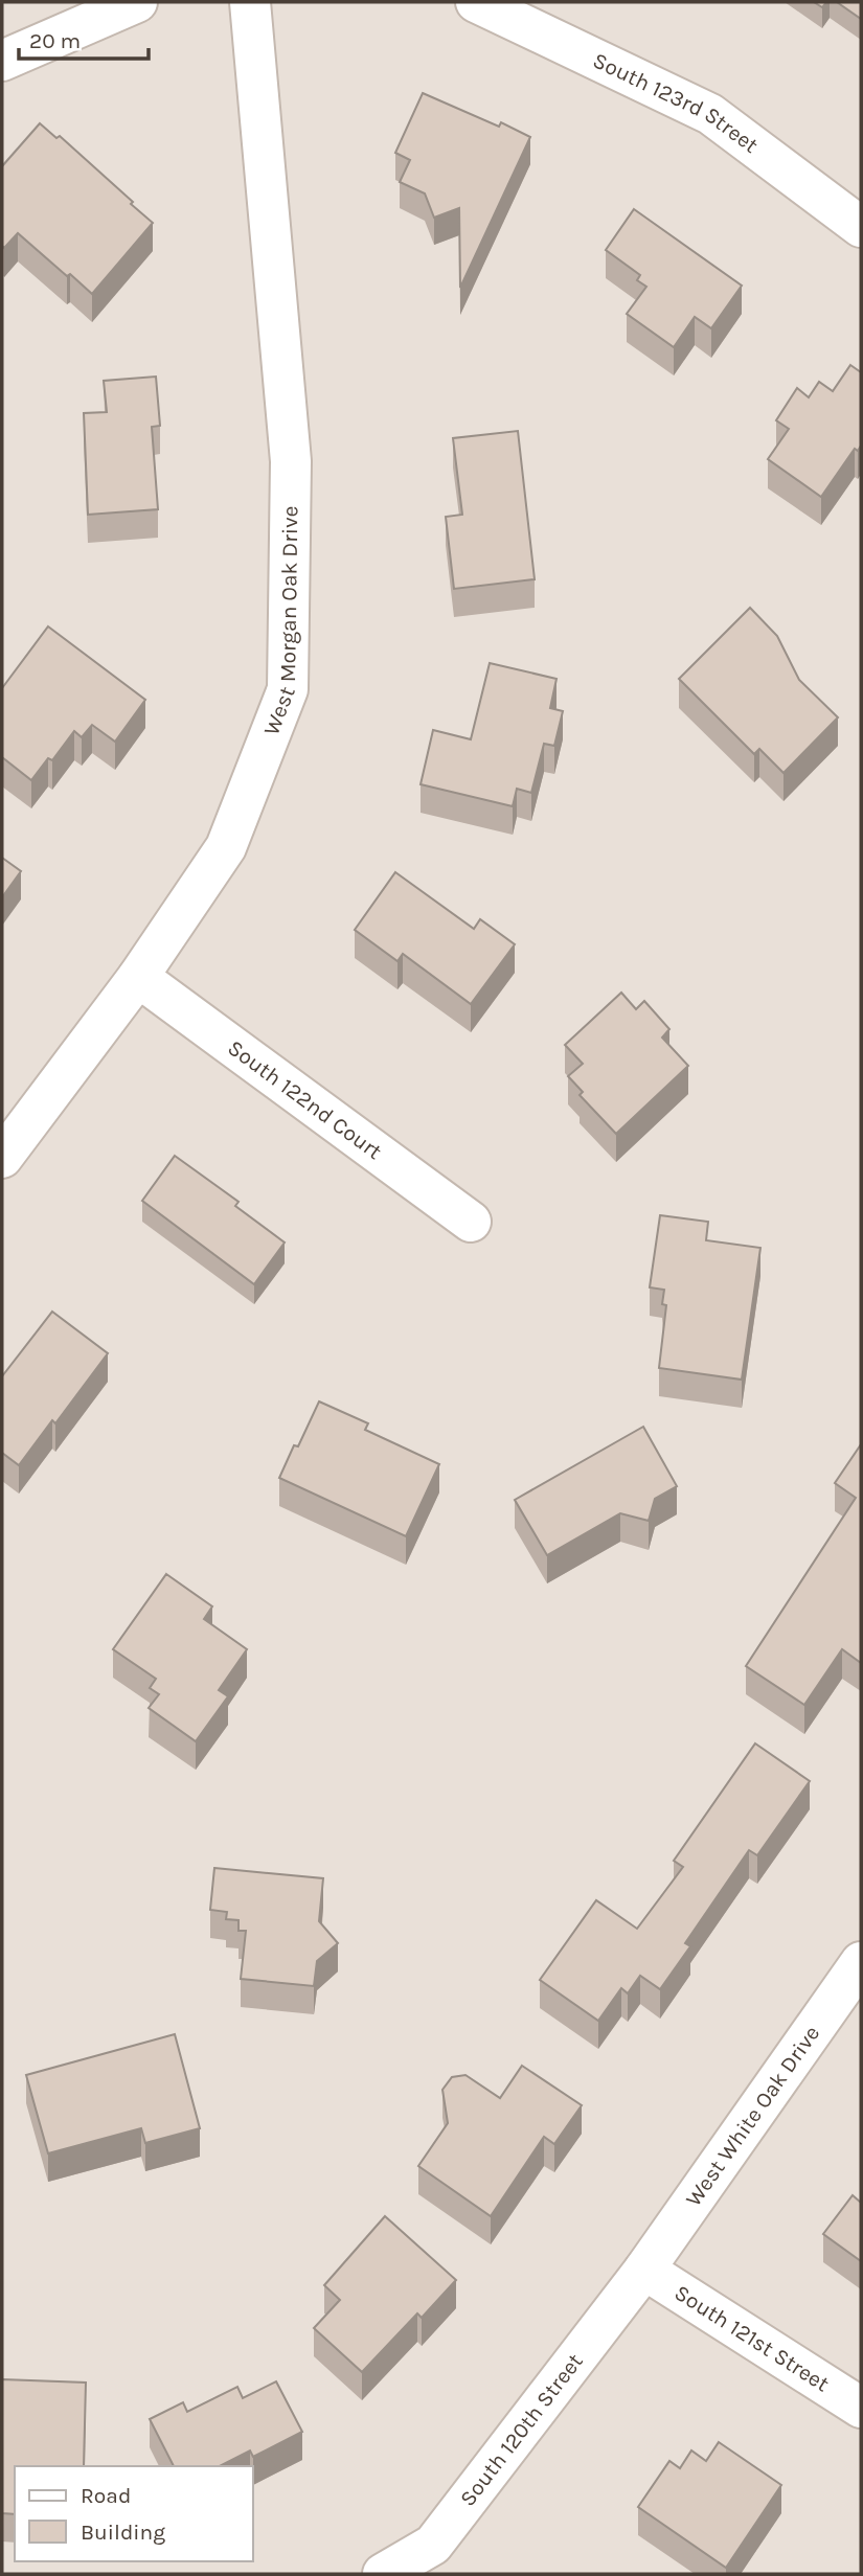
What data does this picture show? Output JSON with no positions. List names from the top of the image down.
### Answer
{
  "streets": {
    "street": [
      "South 123rd Street",
      "West Morgan Oak Drive",
      "South 122nd Court",
      "West White Oak Drive",
      "South 121st Street",
      "South 120th Street"
    ]
  },
  "crossings": [
    ["West Morgan Oak Drive", "South 122nd Court"],
    ["West White Oak Drive", "South 121st Street"],
    ["West White Oak Drive", "South 120th Street"],
    ["South 121st Street", "South 120th Street"]
  ],
  "legend": ["Road", "Building"],
  "scale_bar": "20 m"
}
